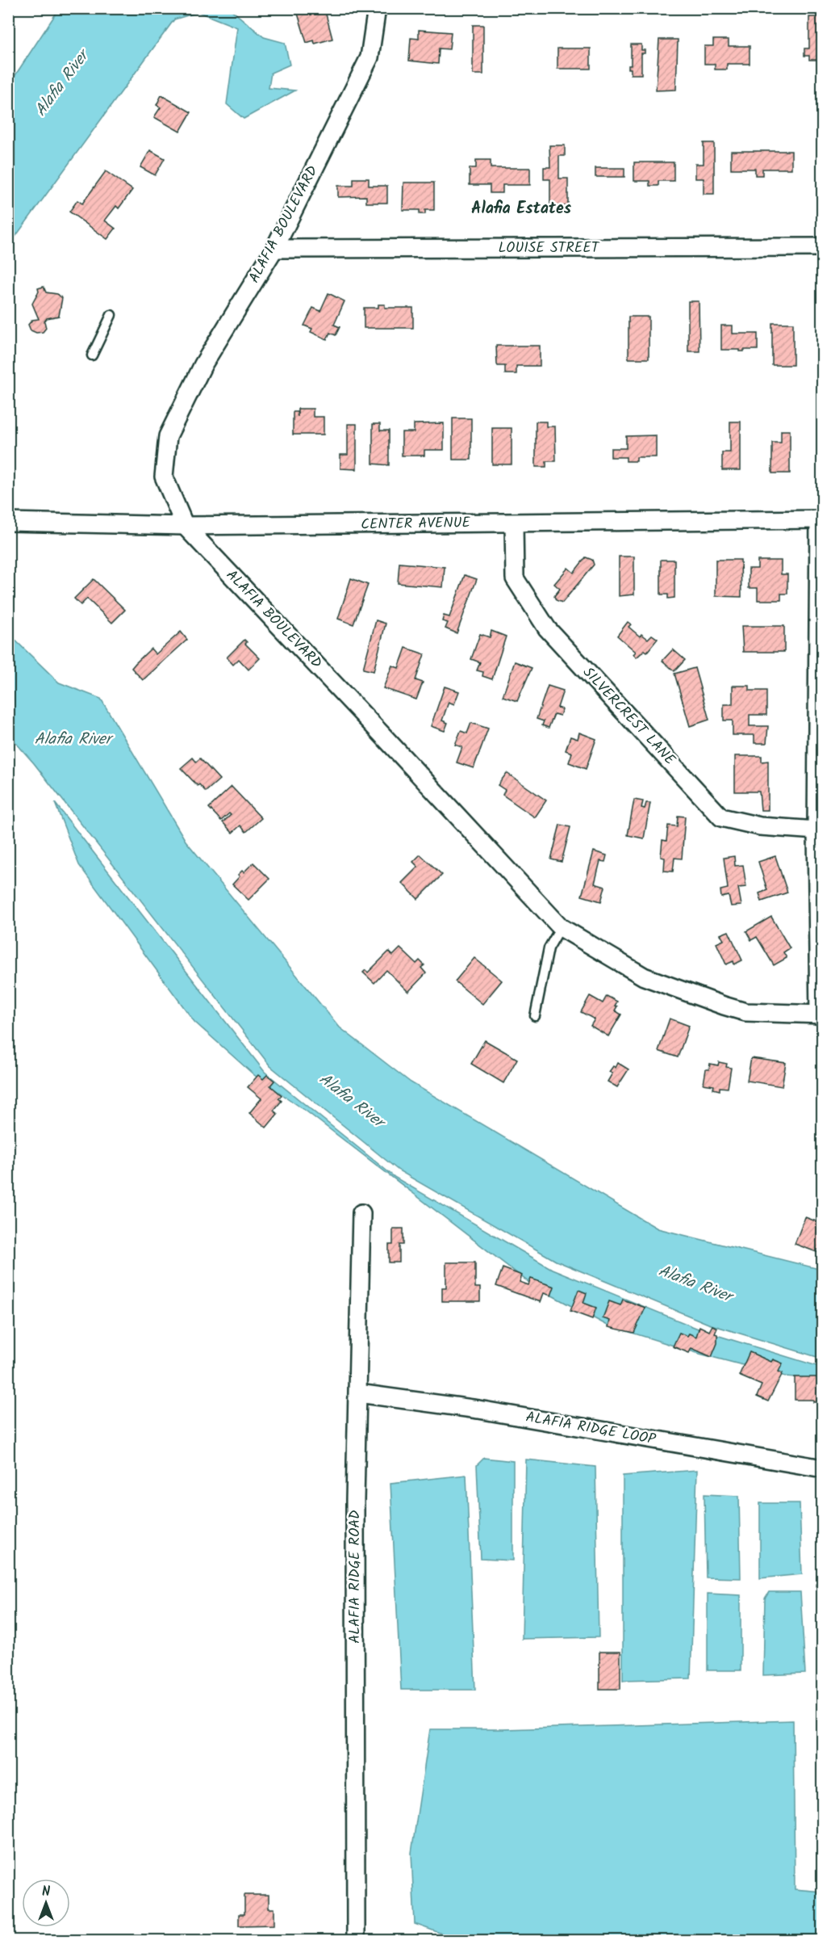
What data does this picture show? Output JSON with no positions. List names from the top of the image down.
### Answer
{
  "streets": {
    "street": [
      "ALAFIA BOULEVARD",
      "LOUISE STREET",
      "CENTER AVENUE",
      "SILVERCREST LANE",
      "ALAFIA RIDGE LOOP",
      "ALAFIA RIDGE ROAD"
    ]
  },
  "crossings": [
    ["ALAFIA BOULEVARD", "LOUISE STREET"],
    ["ALAFIA BOULEVARD", "CENTER AVENUE"],
    ["CENTER AVENUE", "SILVERCREST LANE"],
    ["ALAFIA RIDGE LOOP", "ALAFIA RIDGE ROAD"]
  ],
  "districts": ["Alafia Estates"],
  "water": ["Alafia River"],
  "north": "top"
}
